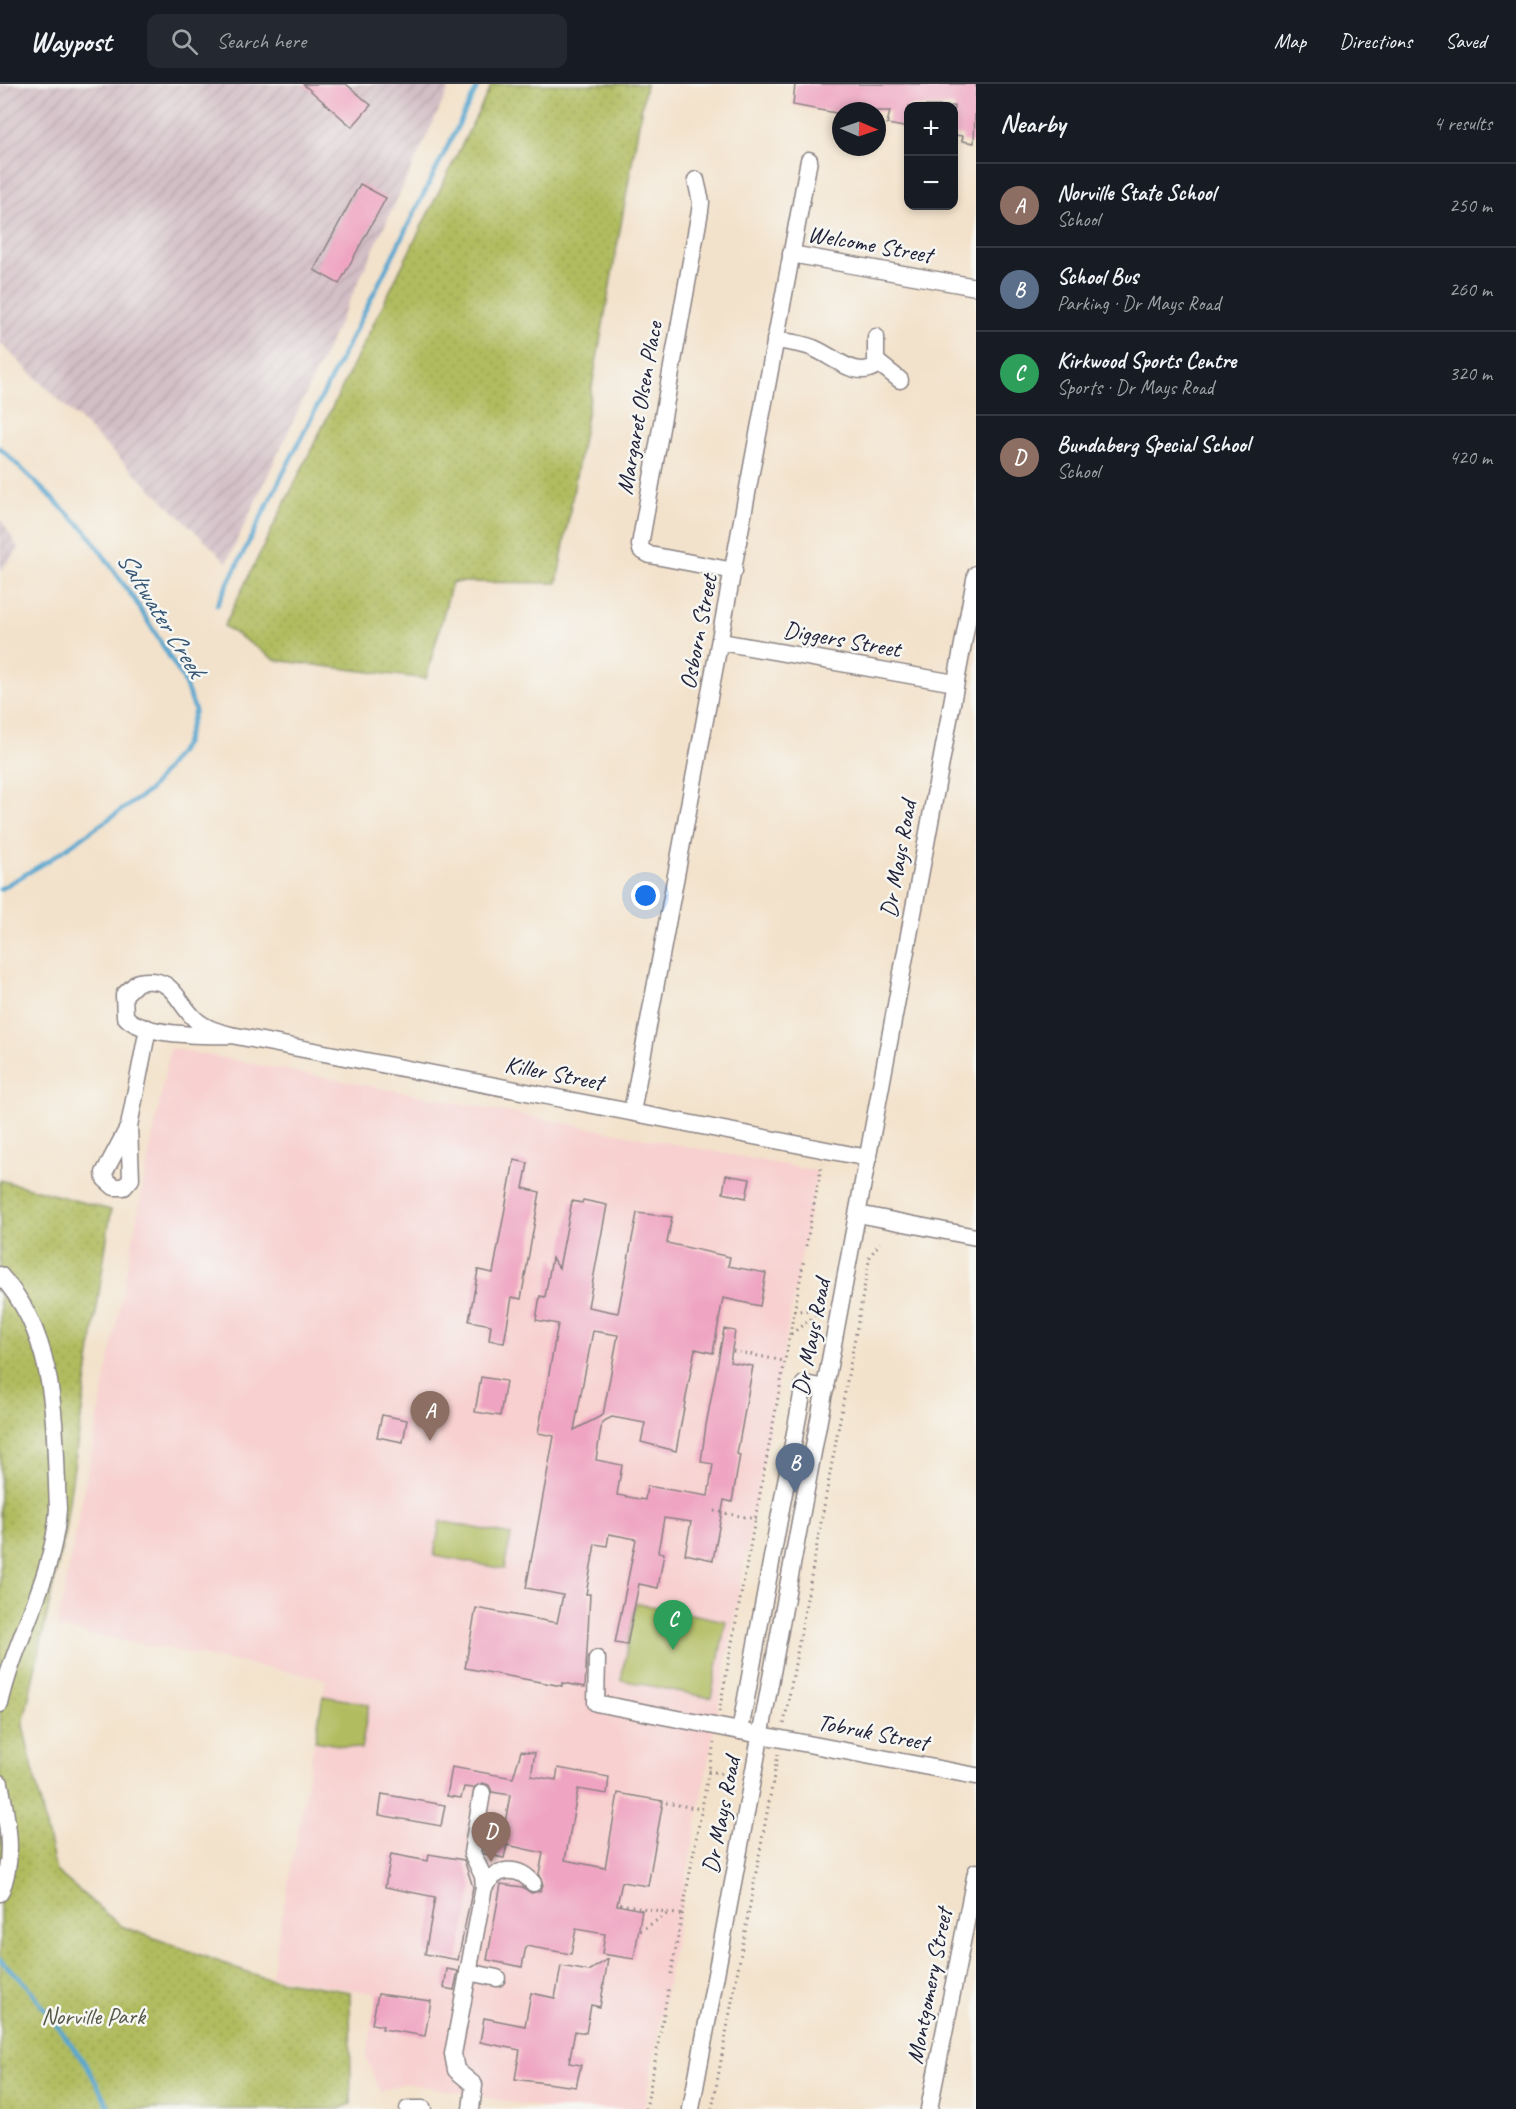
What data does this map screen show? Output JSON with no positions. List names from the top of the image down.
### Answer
{
  "streets": {
    "street": [
      "Welcome Street",
      "Margaret Olsen Place",
      "Osborn Street",
      "Diggers Street",
      "Dr Mays Road",
      "Killer Street",
      "Tobruk Street",
      "Montgomery Street"
    ]
  },
  "crossings": [
    ["Welcome Street", "Osborn Street"],
    ["Margaret Olsen Place", "Osborn Street"],
    ["Osborn Street", "Diggers Street"],
    ["Osborn Street", "Killer Street"],
    ["Diggers Street", "Dr Mays Road"],
    ["Dr Mays Road", "Killer Street"],
    ["Dr Mays Road", "Tobruk Street"]
  ],
  "water": ["Saltwater Creek"],
  "parks": ["Norville Park"],
  "north": "right",
  "page": {
    "header": "Waypost",
    "search": "Search here",
    "nav": ["Map", "Directions", "Saved"],
    "heading": ["Nearby", "4 results"],
    "map_buttons": ["+", "−"],
    "list": [
      {
        "mark": "A",
        "name": "Norville State School",
        "note": "School",
        "value": "250 m"
      },
      {
        "mark": "B",
        "name": "School Bus",
        "note": "Parking · Dr Mays Road",
        "value": "260 m"
      },
      {
        "mark": "C",
        "name": "Kirkwood Sports Centre",
        "note": "Sports · Dr Mays Road",
        "value": "320 m"
      },
      {
        "mark": "D",
        "name": "Bundaberg Special School",
        "note": "School",
        "value": "420 m"
      }
    ],
    "pins": [
      "A",
      "B",
      "C",
      "D"
    ]
  }
}
